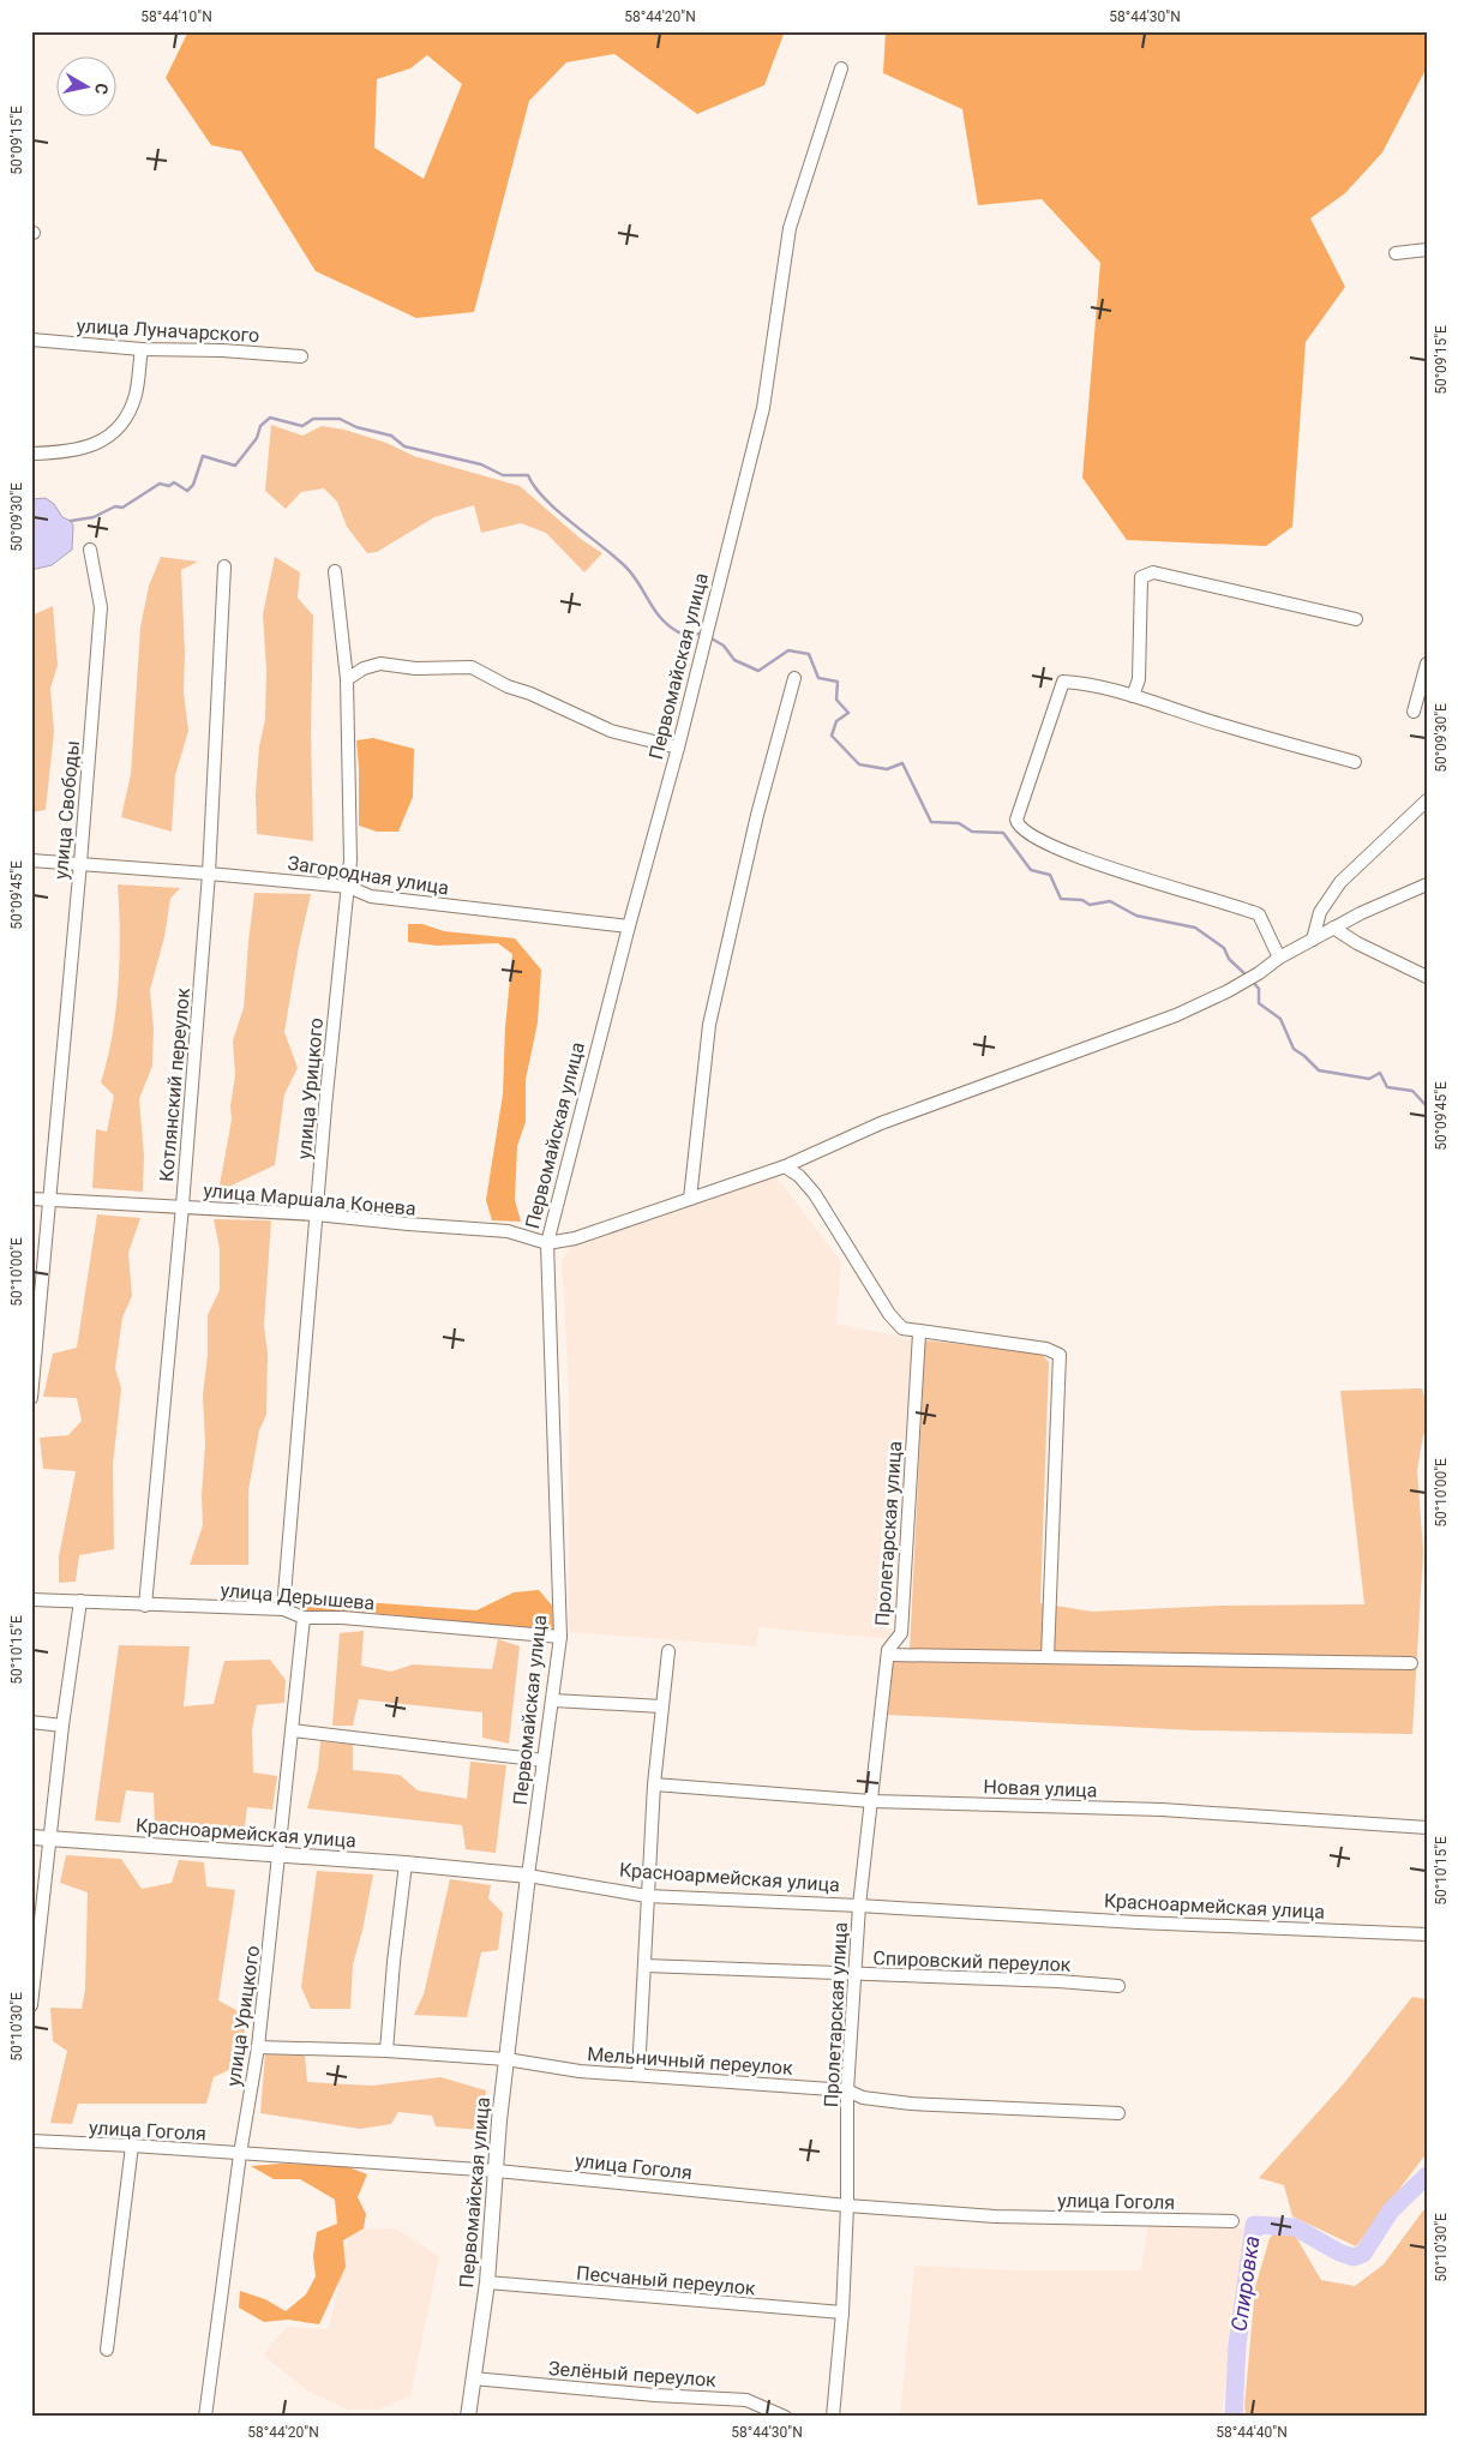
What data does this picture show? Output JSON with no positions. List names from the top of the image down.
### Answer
{
  "streets": {
    "main road": ["Первомайская улица", "Красноармейская улица"],
    "street": [
      "улица Луначарского",
      "улица Свободы",
      "Загородная улица",
      "Котлянский переулок",
      "улица Урицкого",
      "улица Маршала Конева",
      "Пролетарская улица",
      "улица Дерышева",
      "Новая улица",
      "Спировский переулок",
      "Мельничный переулок",
      "улица Гоголя",
      "Песчаный переулок",
      "Зелёный переулок"
    ]
  },
  "crossings": [
    ["Первомайская улица", "Загородная улица"],
    ["Первомайская улица", "улица Маршала Конева"],
    ["Первомайская улица", "улица Дерышева"],
    ["Первомайская улица", "Красноармейская улица"],
    ["Первомайская улица", "Мельничный переулок"],
    ["Первомайская улица", "улица Гоголя"],
    ["Первомайская улица", "Песчаный переулок"],
    ["Первомайская улица", "Зелёный переулок"],
    ["улица Свободы", "Загородная улица"],
    ["улица Свободы", "улица Маршала Конева"],
    ["Загородная улица", "Котлянский переулок"],
    ["Загородная улица", "улица Урицкого"],
    ["Котлянский переулок", "улица Маршала Конева"],
    ["Котлянский переулок", "улица Дерышева"],
    ["улица Урицкого", "улица Маршала Конева"],
    ["улица Урицкого", "улица Дерышева"],
    ["улица Урицкого", "Красноармейская улица"],
    ["улица Урицкого", "Мельничный переулок"],
    ["улица Урицкого", "улица Гоголя"],
    ["Пролетарская улица", "Новая улица"],
    ["Пролетарская улица", "Красноармейская улица"],
    ["Пролетарская улица", "Спировский переулок"],
    ["Пролетарская улица", "Мельничный переулок"],
    ["Пролетарская улица", "улица Гоголя"],
    ["Пролетарская улица", "Песчаный переулок"]
  ],
  "water": ["Спировка"],
  "north": "right",
  "coordinates": [
    "58°44'10\"N",
    "58°44'20\"N",
    "58°44'30\"N",
    "50°09'15\"E",
    "50°09'30\"E",
    "50°09'45\"E",
    "50°10'00\"E",
    "50°10'15\"E",
    "50°10'30\"E",
    "58°44'40\"N"
  ]
}
